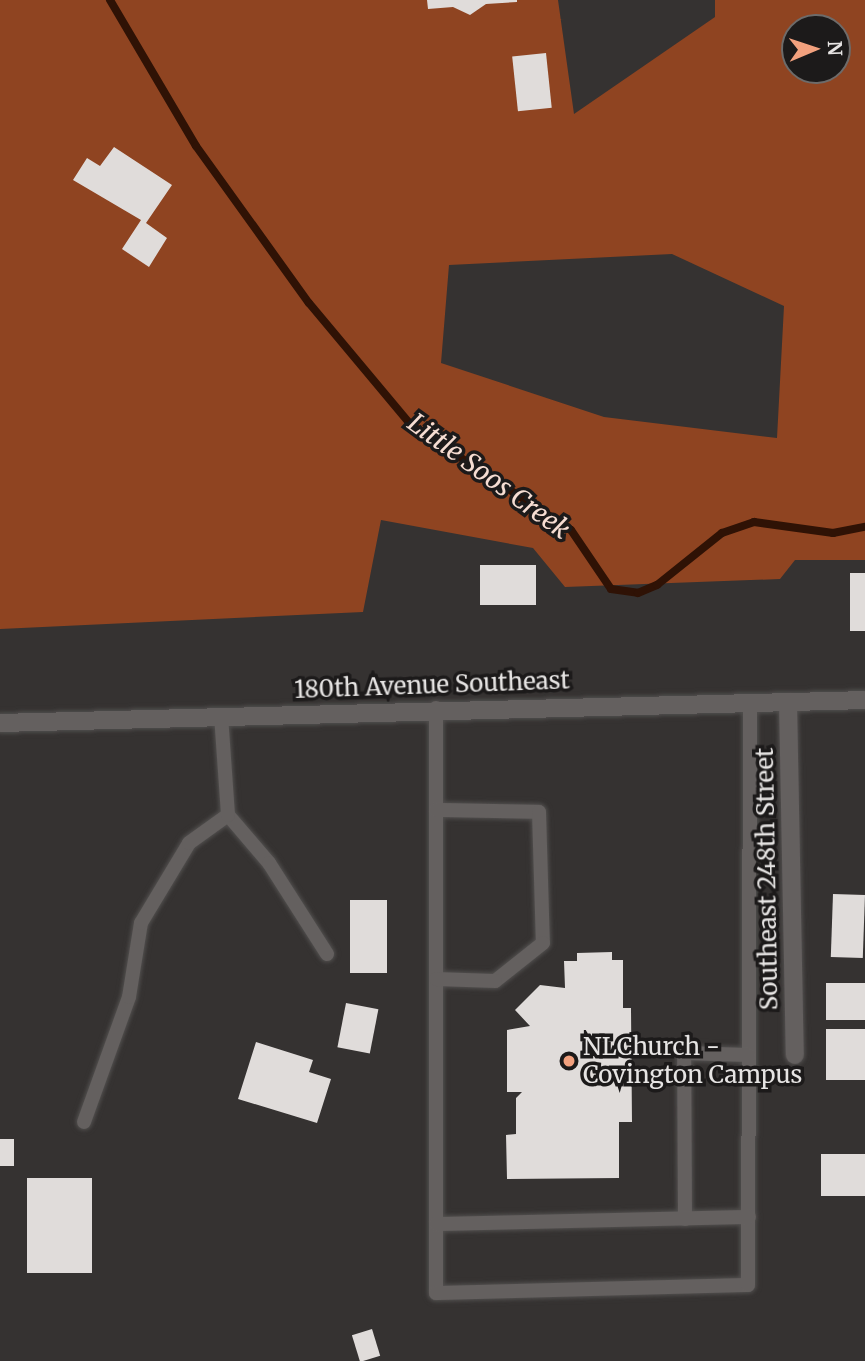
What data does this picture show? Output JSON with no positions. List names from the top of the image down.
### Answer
{
  "streets": {
    "street": ["180th Avenue Southeast", "Southeast 248th Street"]
  },
  "crossings": [
    ["180th Avenue Southeast", "Southeast 248th Street"]
  ],
  "water": ["Little Soos Creek"],
  "places": ["NLChurch - Covington Campus"],
  "north": "right"
}
